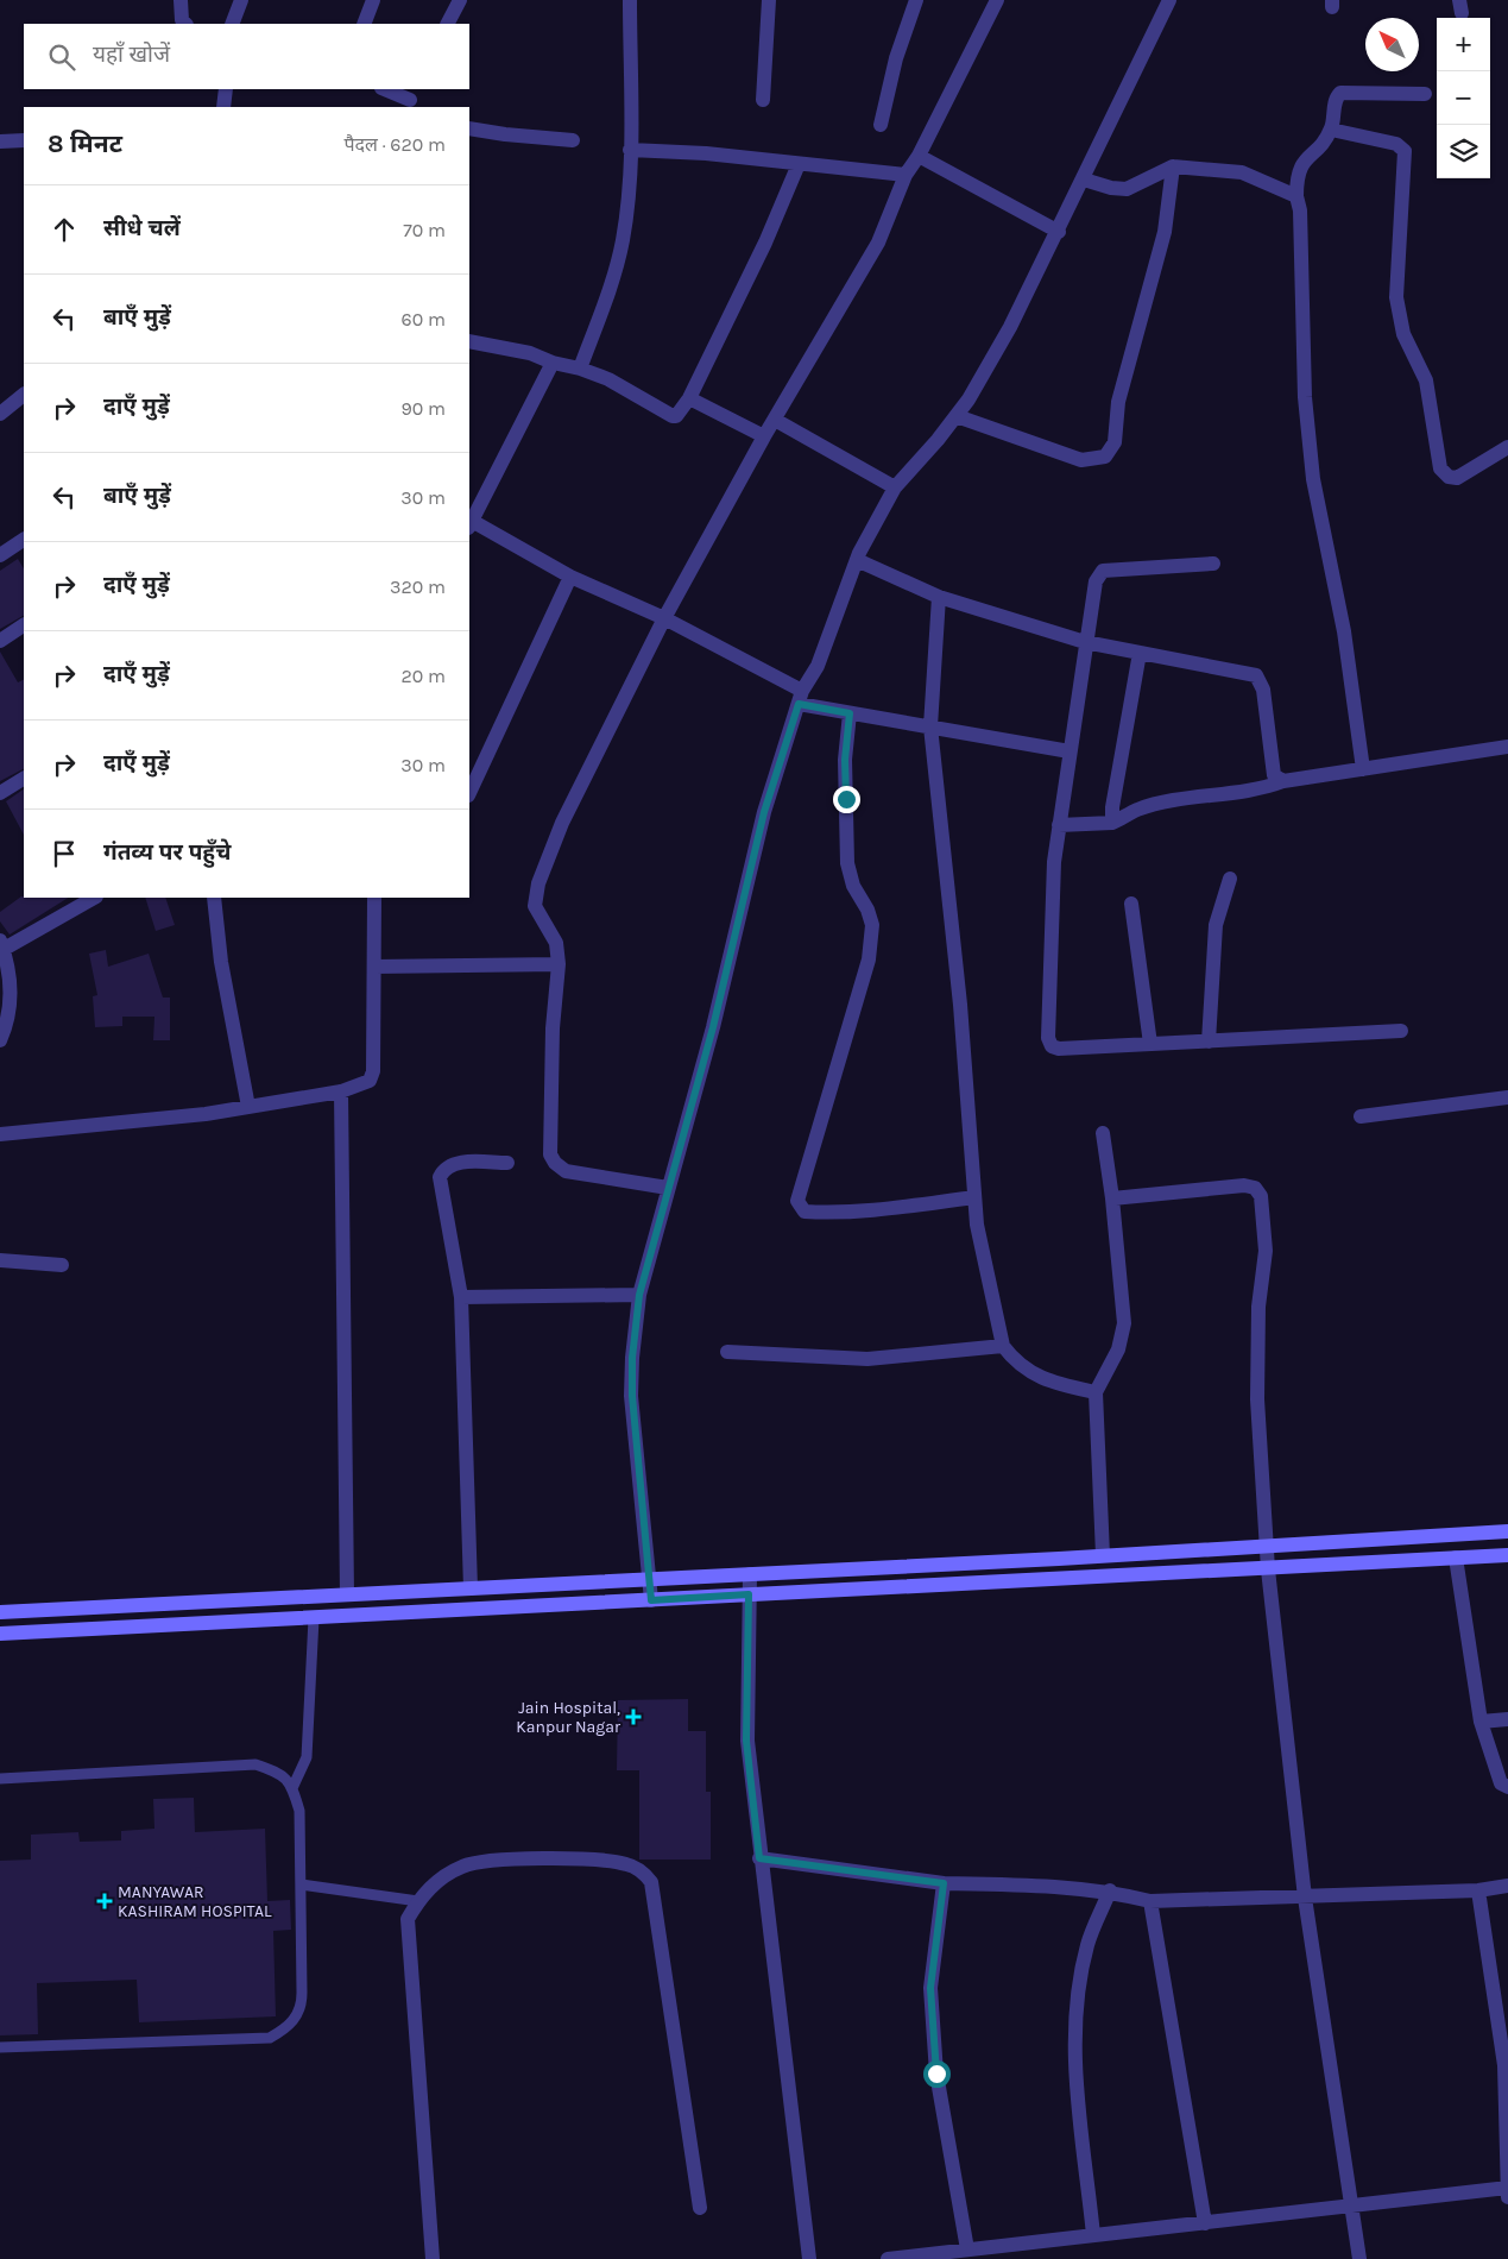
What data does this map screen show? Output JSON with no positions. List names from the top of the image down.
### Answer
{
  "places": {
    "health": ["Jain Hospital, Kanpur Nagar", "MANYAWAR KASHIRAM HOSPITAL"]
  },
  "north": "top left",
  "page": {
    "map_buttons": ["+", "−"],
    "search": "यहाँ खोजें",
    "heading": ["8 मिनट", "पैदल · 620 m"],
    "list": [
      ["सीधे चलें", "70 m"],
      ["बाएँ मुड़ें", "60 m"],
      ["दाएँ मुड़ें", "90 m"],
      ["बाएँ मुड़ें", "30 m"],
      ["दाएँ मुड़ें", "320 m"],
      ["दाएँ मुड़ें", "20 m"],
      ["दाएँ मुड़ें", "30 m"],
      "गंतव्य पर पहुँचे"
    ]
  }
}
